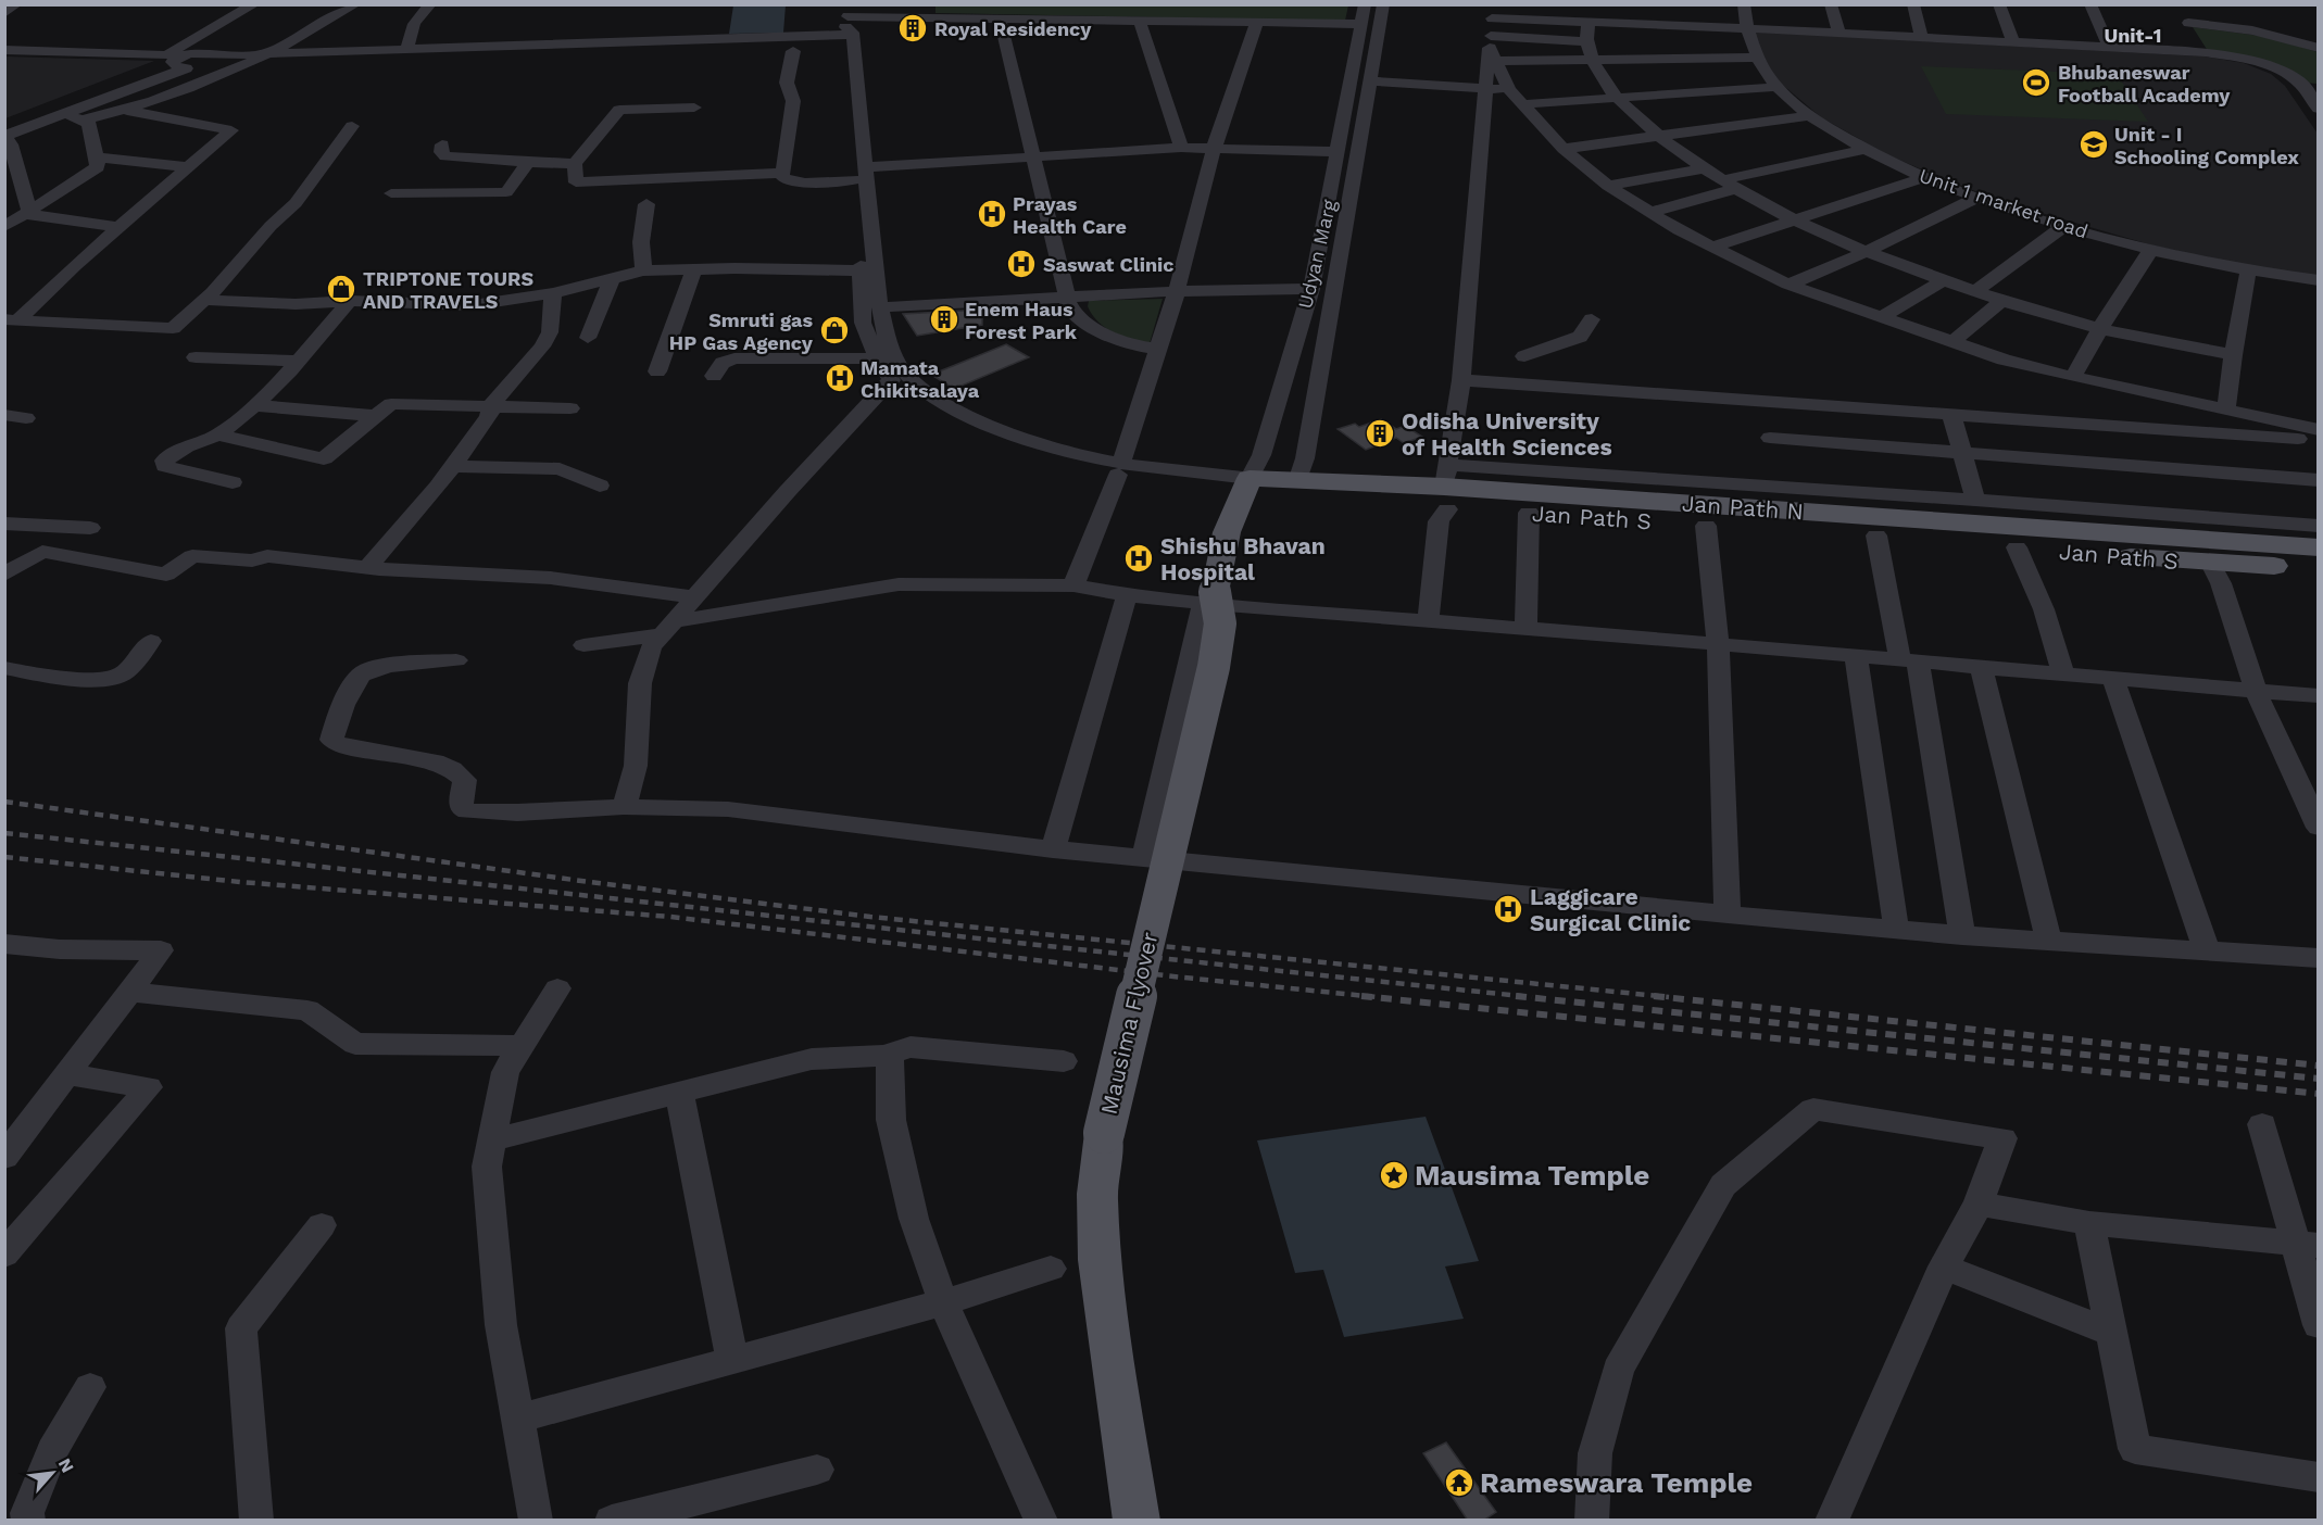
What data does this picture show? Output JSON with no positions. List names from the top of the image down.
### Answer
{
  "streets": {
    "main road": ["Jan Path N", "Jan Path S", "Mausima Flyover"],
    "street": ["Unit 1 market road", "Udyan Marg"]
  },
  "crossings": [
    ["Udyan Marg", "Jan Path S"],
    ["Udyan Marg", "Mausima Flyover"],
    ["Jan Path N", "Jan Path S"],
    ["Jan Path S", "Mausima Flyover"]
  ],
  "districts": ["Unit-1"],
  "places": {
    "building": ["Royal Residency", "Enem Haus Forest Park", "Odisha University of Health Sciences"],
    "sports": ["Bhubaneswar Football Academy"],
    "school or university": ["Unit - I Schooling Complex"],
    "hospital": [
      "Prayas Health Care",
      "Saswat Clinic",
      "Mamata Chikitsalaya",
      "Shishu Bhavan Hospital",
      "Laggicare Surgical Clinic"
    ],
    "shop": ["TRIPTONE TOURS AND TRAVELS", "Smruti gas HP Gas Agency"],
    "place": ["Mausima Temple"],
    "temple": ["Rameswara Temple"]
  },
  "north": "top right"
}
